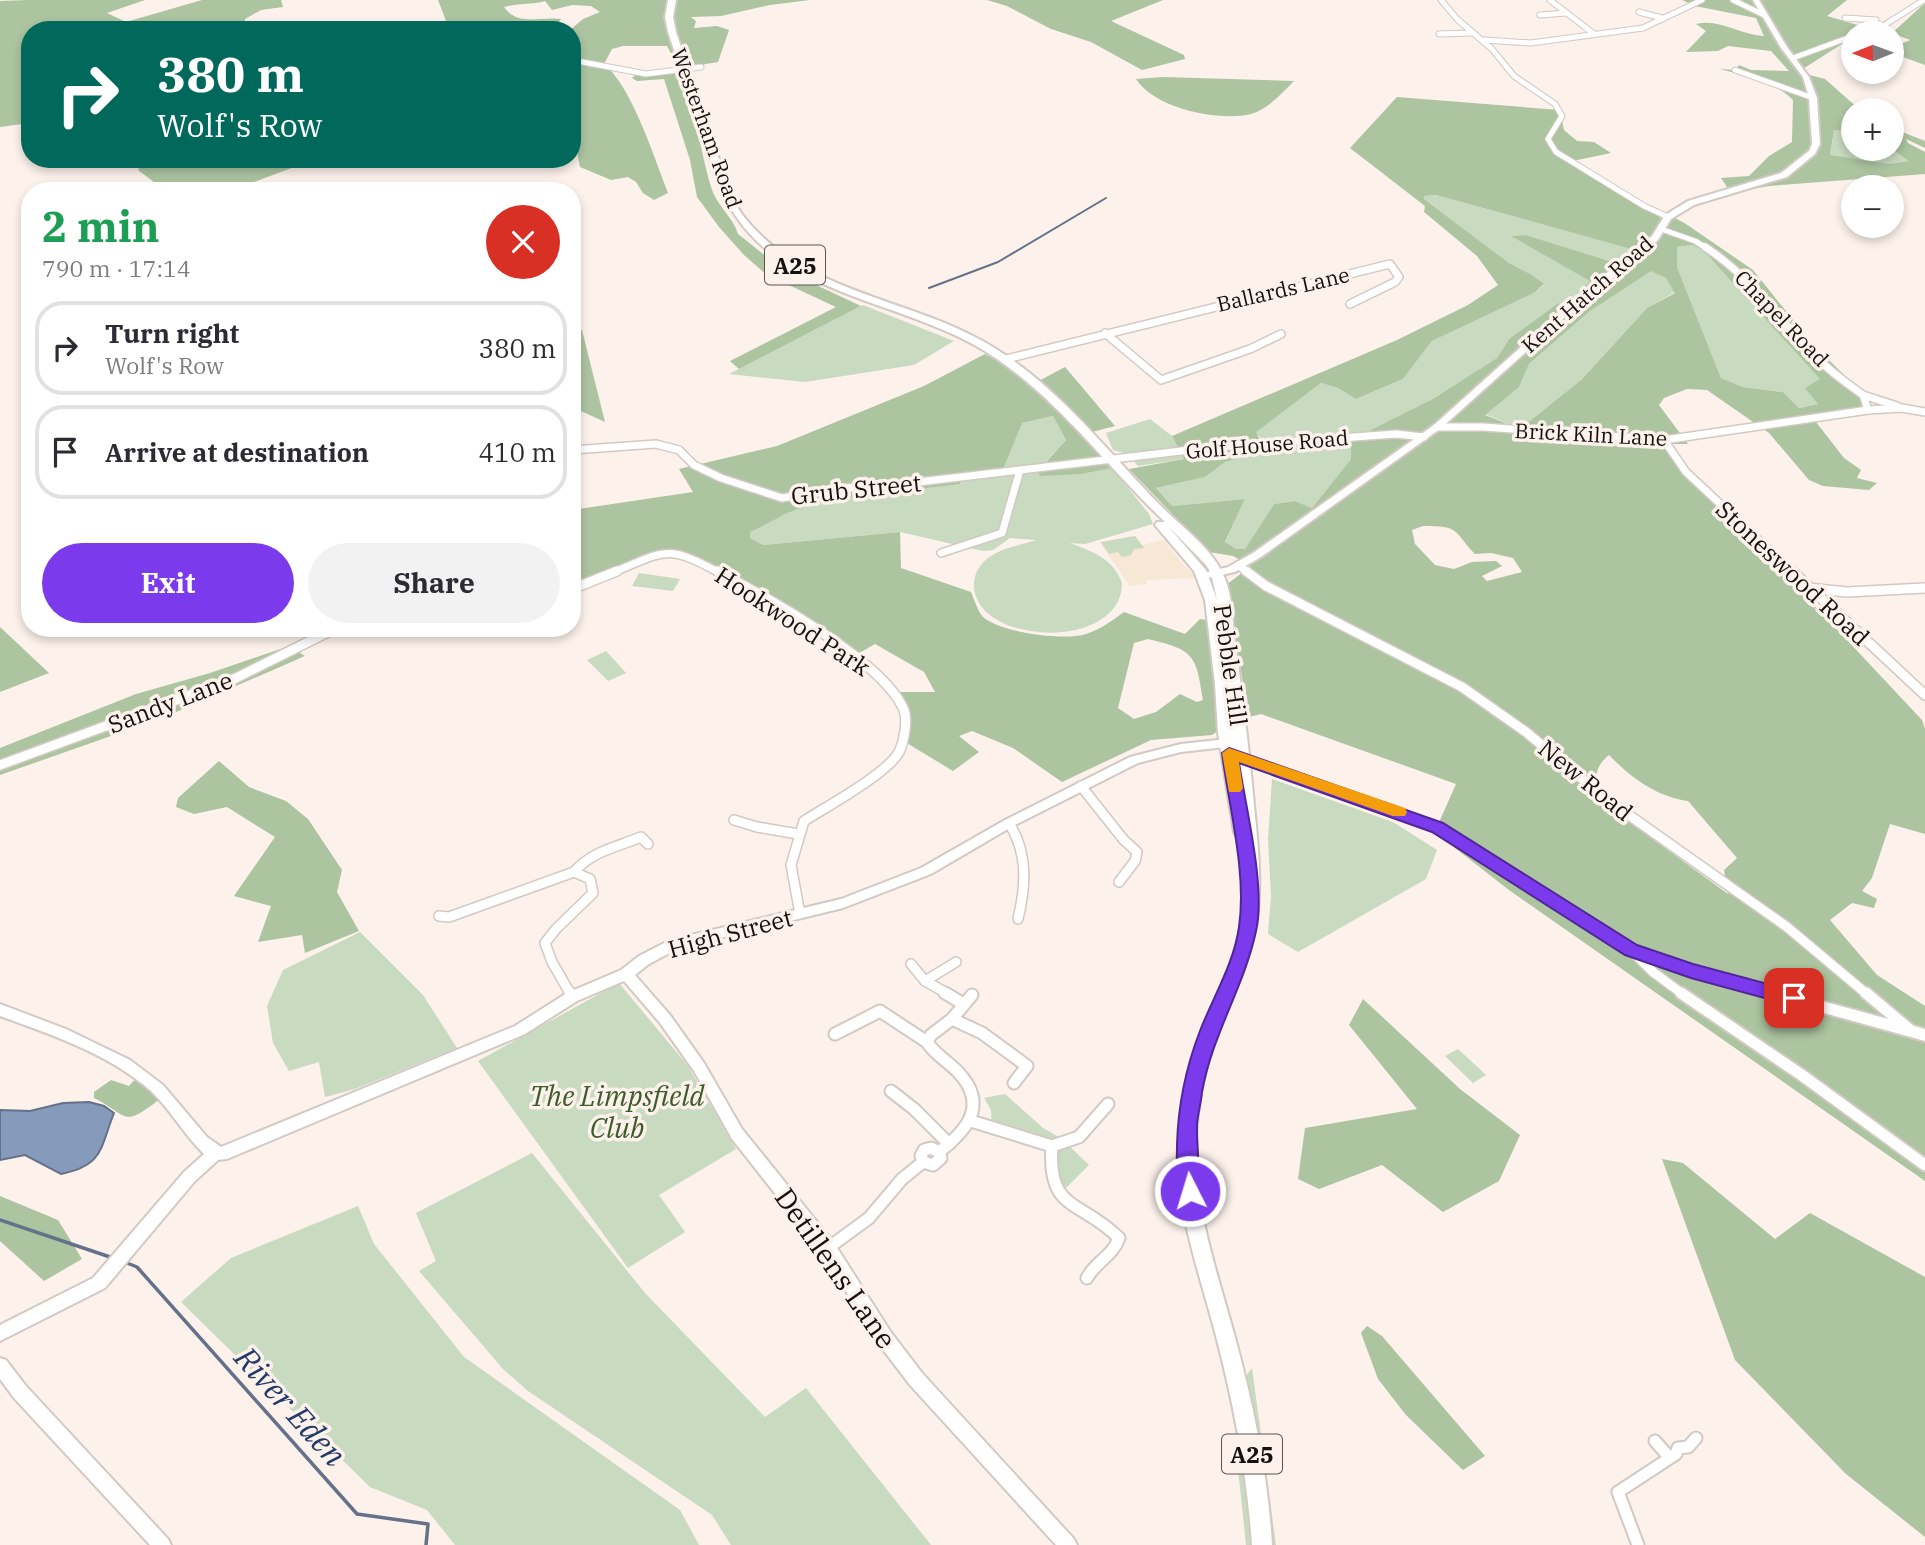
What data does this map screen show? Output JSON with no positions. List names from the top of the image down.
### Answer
{
  "streets": {
    "main road": [
      "Westerham Road",
      "A25",
      "Kent Hatch Road",
      "Pebble Hill",
      "High Street",
      "Detillens Lane"
    ],
    "street": [
      "Ballards Lane",
      "Chapel Road",
      "Brick Kiln Lane",
      "Golf House Road",
      "Grub Street",
      "Stoneswood Road",
      "Hookwood Park",
      "Sandy Lane",
      "New Road"
    ]
  },
  "crossings": [
    ["Westerham Road", "Ballards Lane"],
    ["Westerham Road", "Kent Hatch Road"],
    ["Westerham Road", "Golf House Road"],
    ["Westerham Road", "Grub Street"],
    ["Westerham Road", "Pebble Hill"],
    ["A25", "Pebble Hill"],
    ["A25", "High Street"],
    ["Kent Hatch Road", "Chapel Road"],
    ["Kent Hatch Road", "Brick Kiln Lane"],
    ["Kent Hatch Road", "Golf House Road"],
    ["Kent Hatch Road", "Pebble Hill"],
    ["Kent Hatch Road", "New Road"],
    ["Brick Kiln Lane", "Stoneswood Road"],
    ["Golf House Road", "Grub Street"],
    ["Pebble Hill", "High Street"],
    ["New Road", "High Street"],
    ["High Street", "Detillens Lane"]
  ],
  "water": ["River Eden"],
  "parks": ["The Limpsfield Club"],
  "north": "left",
  "page": {
    "map_buttons": ["+", "−"],
    "turn": ["380 m", "Wolf's Row"],
    "heading": ["2 min", "790 m · 17:14"],
    "list": [
      {
        "name": "Turn right",
        "note": "Wolf's Row",
        "value": "380 m"
      },
      {
        "name": "Arrive at destination",
        "value": "410 m"
      }
    ],
    "buttons": ["Exit", "Share"]
  }
}
